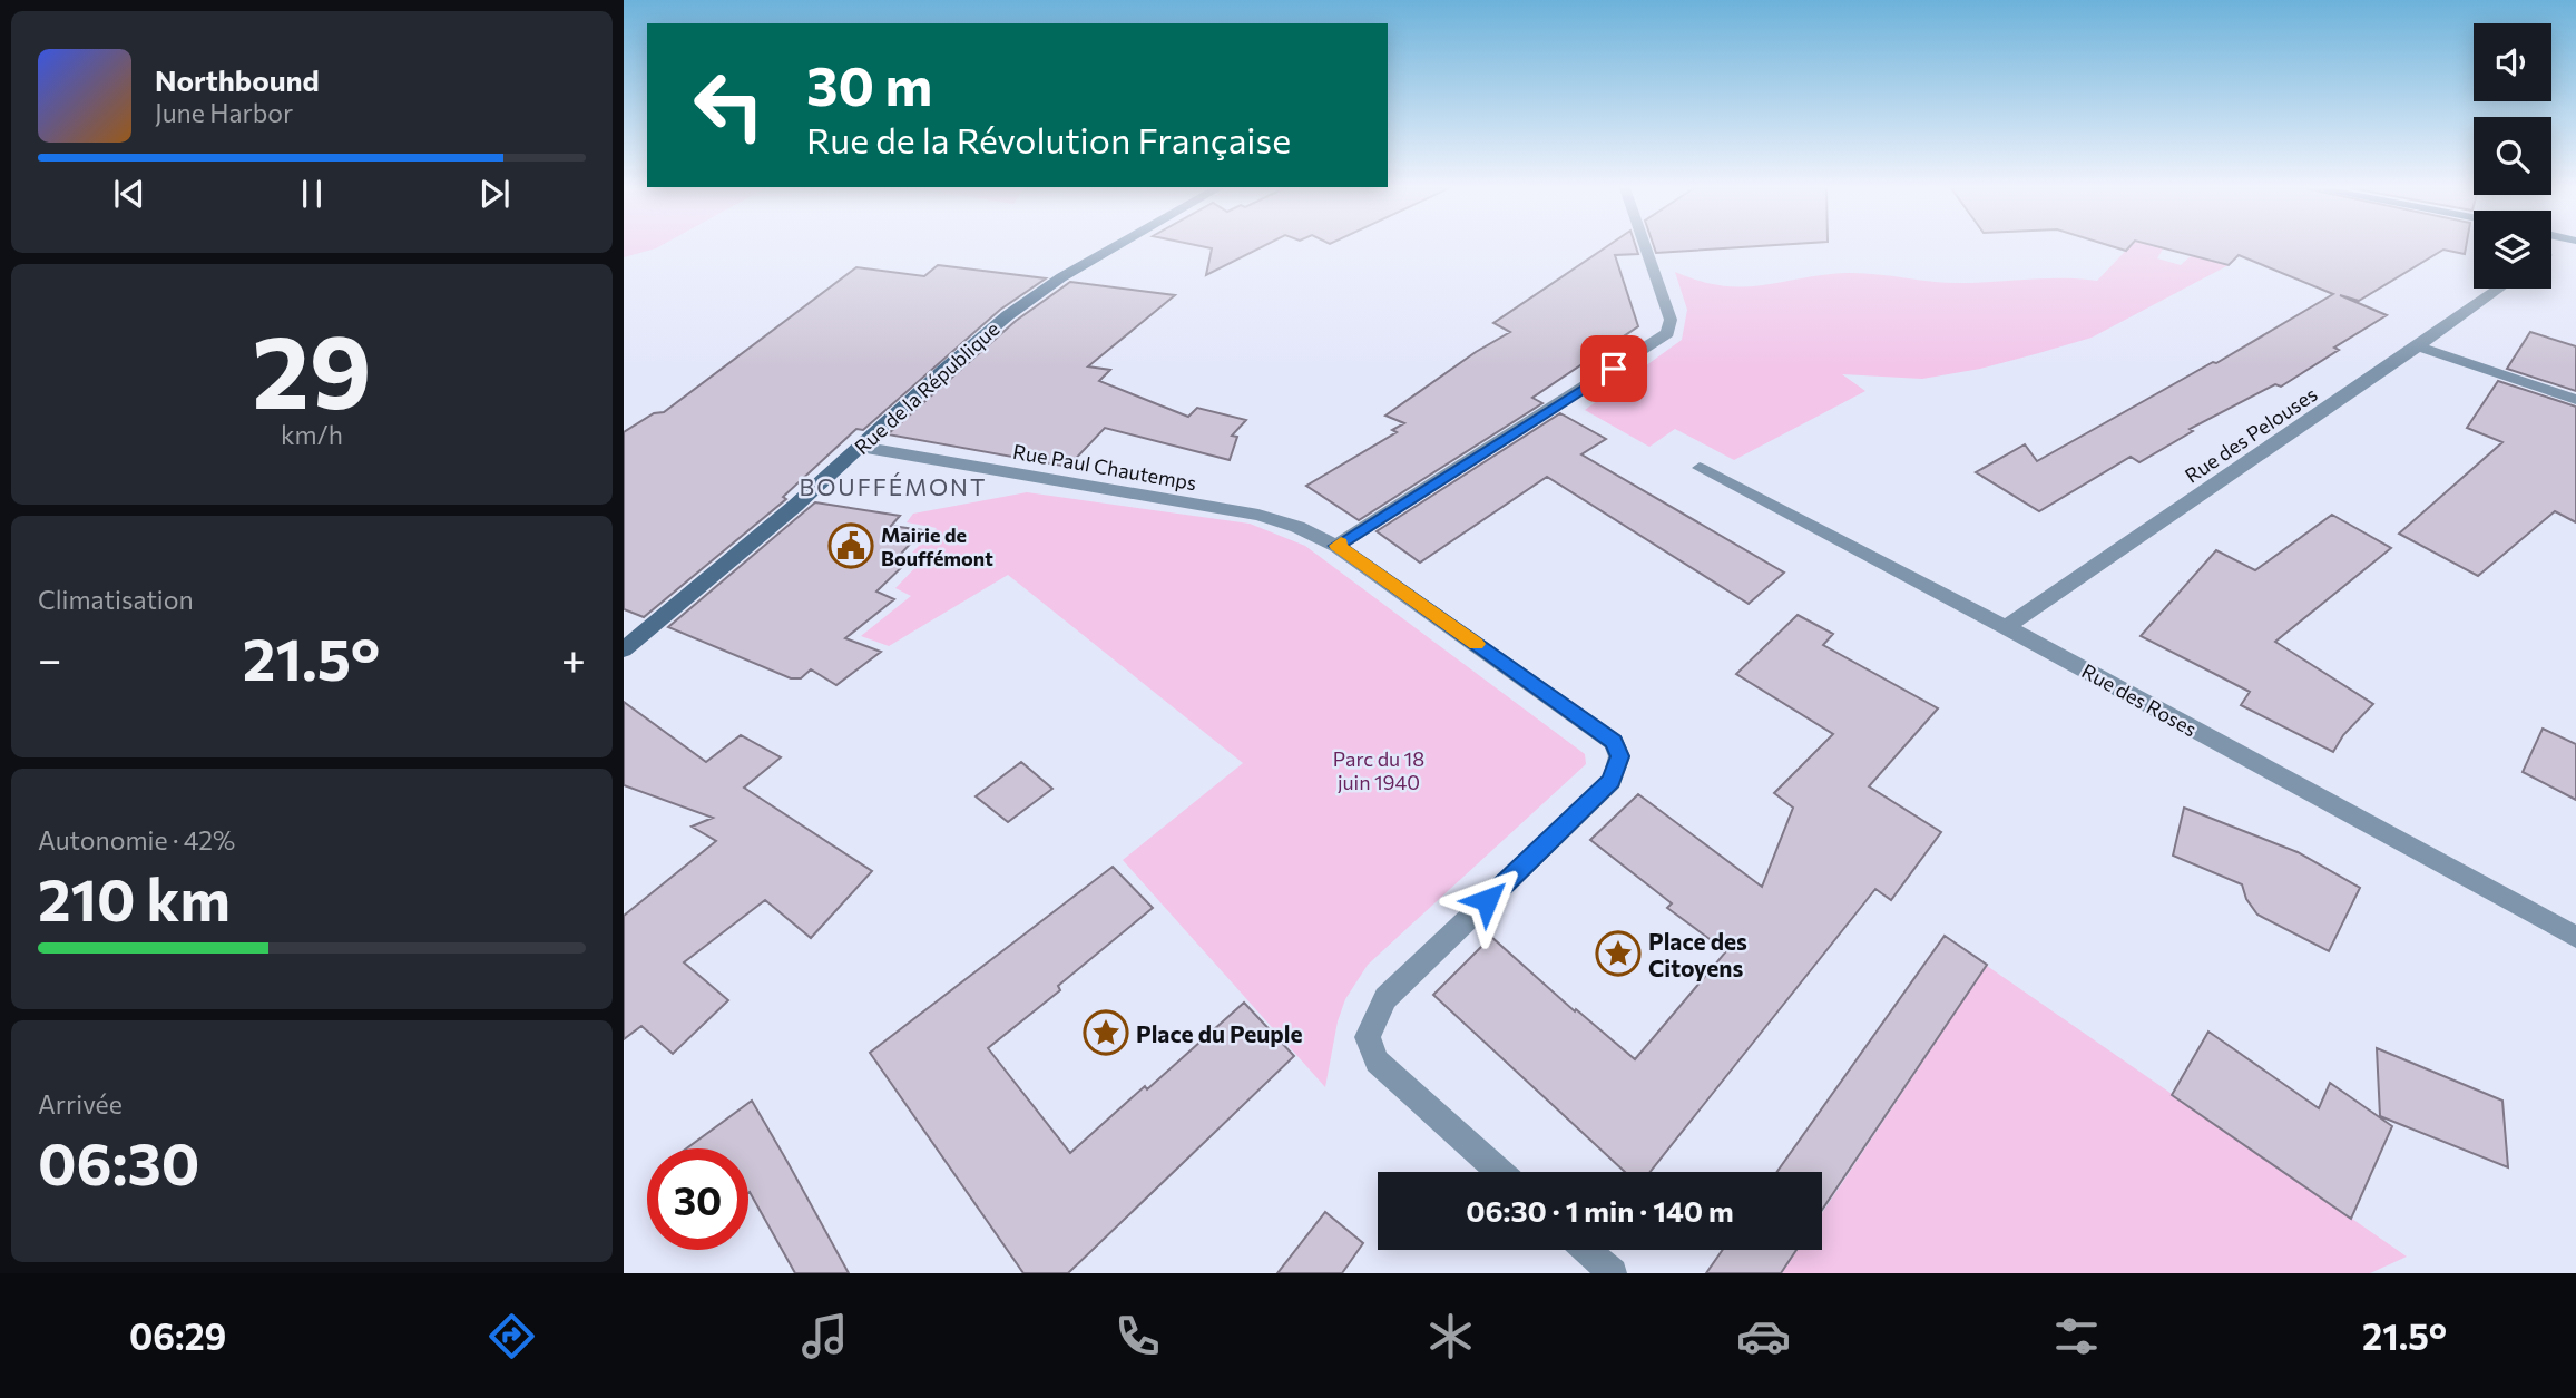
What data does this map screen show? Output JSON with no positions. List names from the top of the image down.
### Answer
{
  "streets": {
    "street": [
      "Rue de la République",
      "Rue des Pelouses",
      "Rue Paul Chautemps",
      "Rue des Roses"
    ]
  },
  "crossings": [
    ["Rue de la République", "Rue Paul Chautemps"],
    ["Rue des Pelouses", "Rue des Roses"]
  ],
  "districts": ["BOUFFÉMONT"],
  "parks": ["Parc du 18 juin 1940"],
  "places": {
    "public building": ["Mairie de Bouffémont"],
    "place": ["Place des Citoyens", "Place du Peuple"]
  },
  "page": {
    "turn": ["30 m", "Rue de la Révolution Française"],
    "song": ["Northbound", "June Harbor"],
    "tile": [
      ["29", "km/h"],
      "Climatisation",
      ["Autonomie · 42%", "210 km"],
      ["Arrivée", "06:30"]
    ],
    "heat": ["−", "21.5°", "+"],
    "limit": "30",
    "trip": "06:30 · 1 min · 140 m",
    "tabs": ["06:29", "21.5°"]
  }
}
